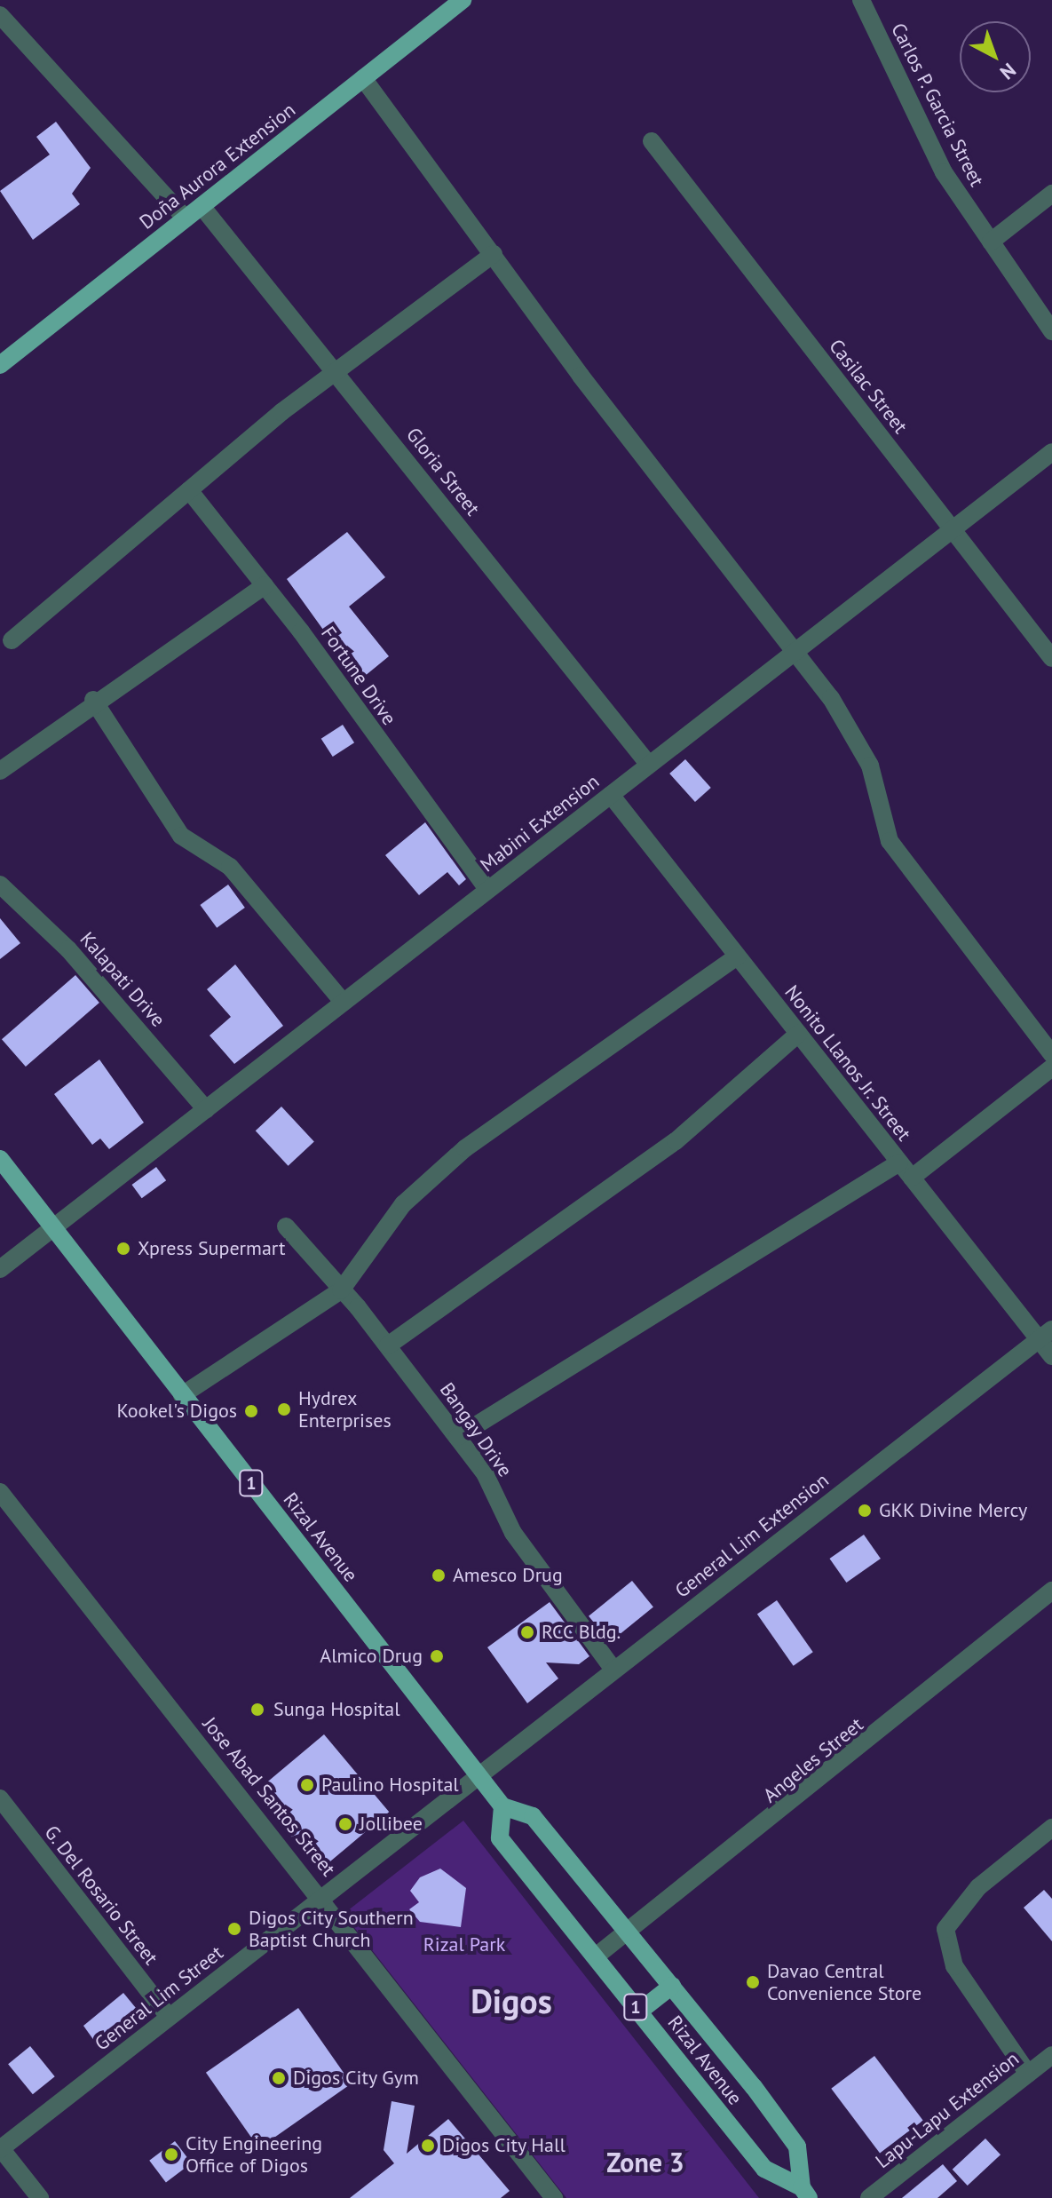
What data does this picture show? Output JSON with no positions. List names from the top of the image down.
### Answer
{
  "streets": {
    "main road": ["Doña Aurora Extension", "1", "Rizal Avenue"],
    "street": [
      "Carlos P. Garcia Street",
      "Casilac Street",
      "Gloria Street",
      "Fortune Drive",
      "Mabini Extension",
      "Kalapati Drive",
      "Nonito Llanos Jr. Street",
      "Bangay Drive",
      "General Lim Extension",
      "Angeles Street",
      "Jose Abad Santos Street",
      "G. Del Rosario Street",
      "General Lim Street",
      "Lapu-Lapu Extension"
    ]
  },
  "crossings": [
    ["Doña Aurora Extension", "Gloria Street"],
    ["Casilac Street", "Mabini Extension"],
    ["Gloria Street", "Mabini Extension"],
    ["Fortune Drive", "Mabini Extension"],
    ["Mabini Extension", "Kalapati Drive"],
    ["Mabini Extension", "Nonito Llanos Jr. Street"],
    ["Mabini Extension", "Rizal Avenue"],
    ["Nonito Llanos Jr. Street", "General Lim Extension"],
    ["Bangay Drive", "General Lim Extension"],
    ["General Lim Extension", "Rizal Avenue"],
    ["General Lim Extension", "General Lim Street"],
    ["Rizal Avenue", "Angeles Street"],
    ["Rizal Avenue", "General Lim Street"],
    ["Jose Abad Santos Street", "General Lim Street"],
    ["G. Del Rosario Street", "General Lim Street"]
  ],
  "districts": ["Digos", "Zone 3"],
  "parks": ["Rizal Park"],
  "places": [
    "Xpress Supermart",
    "Hydrex Enterprises",
    "Kookel's Digos",
    "GKK Divine Mercy",
    "Amesco Drug",
    "RCC Bldg.",
    "Almico Drug",
    "Sunga Hospital",
    "Paulino Hospital",
    "Jollibee",
    "Digos City Southern Baptist Church",
    "Davao Central Convenience Store",
    "Digos City Gym",
    "Digos City Hall",
    "City Engineering Office of Digos"
  ],
  "north": "bottom right"
}
